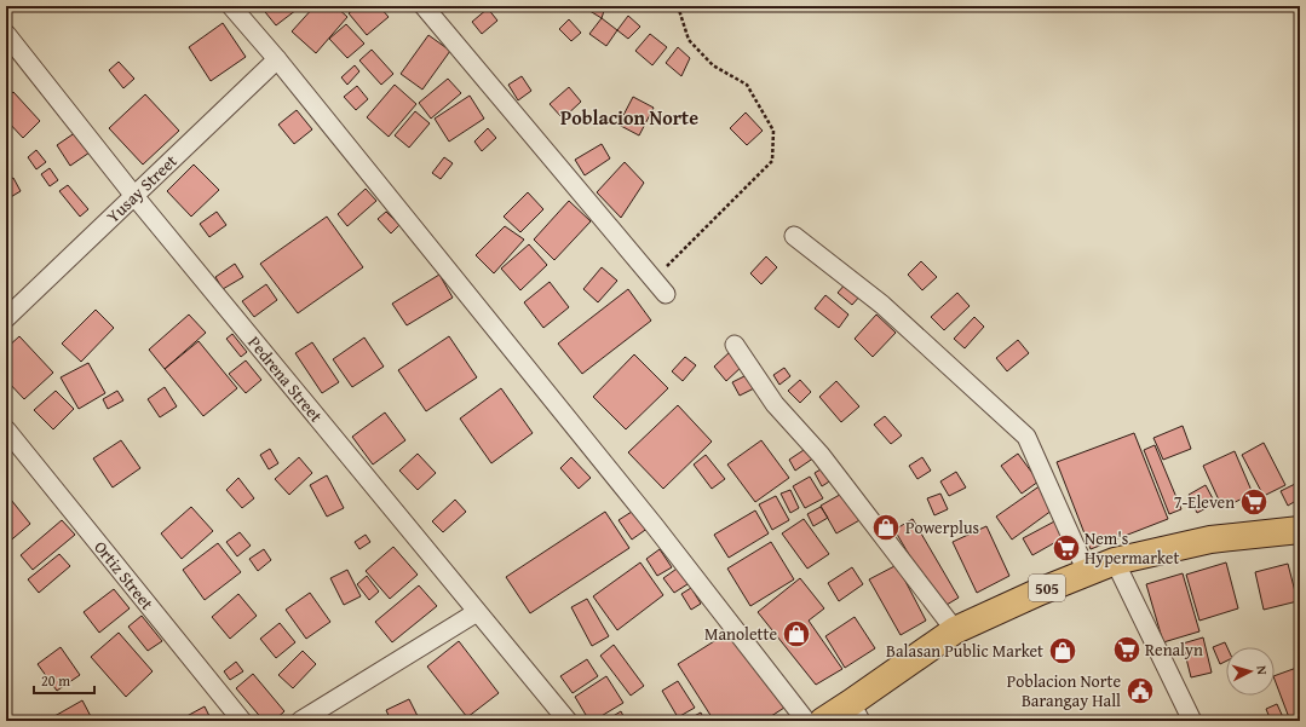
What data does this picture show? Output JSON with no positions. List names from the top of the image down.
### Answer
{
  "streets": {
    "main road": ["505"],
    "street": ["Yusay Street", "Pedrena Street", "Ortiz Street"]
  },
  "crossings": [
    ["Yusay Street", "Pedrena Street"]
  ],
  "districts": ["Poblacion Norte"],
  "places": {
    "supermarket": ["7-Eleven", "Nem's Hypermarket", "Renalyn"],
    "shop": ["Powerplus", "Manolette", "Balasan Public Market"],
    "public building": ["Poblacion Norte Barangay Hall"]
  },
  "scale_bar": "20 m",
  "north": "right"
}
